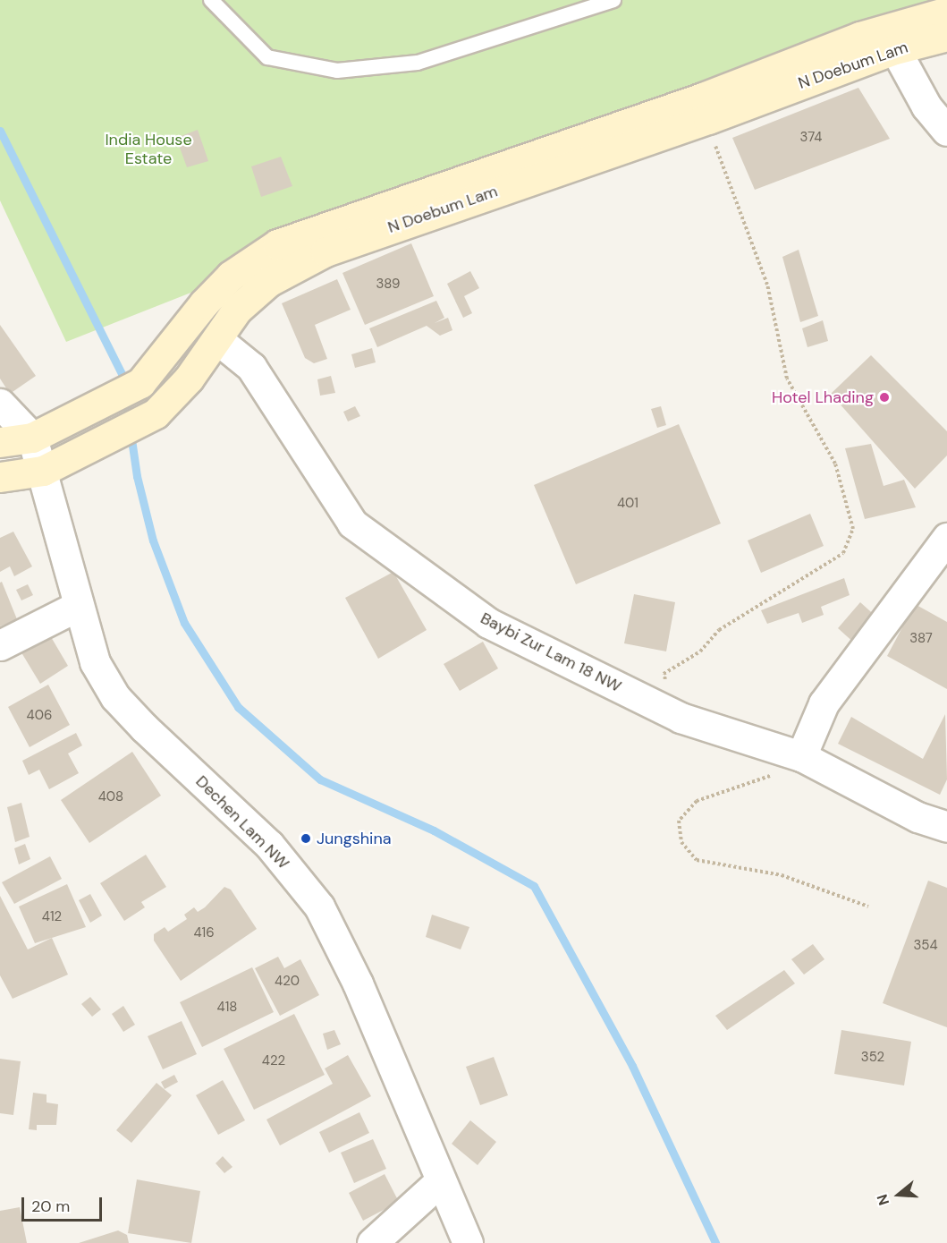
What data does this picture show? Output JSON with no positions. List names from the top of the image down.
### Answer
{
  "streets": {
    "main road": ["N Doebum Lam"],
    "street": ["Baybi Zur Lam 18 NW", "Dechen Lam NW"]
  },
  "crossings": [
    ["N Doebum Lam", "Baybi Zur Lam 18 NW"],
    ["N Doebum Lam", "Dechen Lam NW"]
  ],
  "parks": ["India House Estate"],
  "places": ["Hotel Lhading", "Jungshina"],
  "house_numbers": [
    "374",
    "389",
    "401",
    "387",
    "406",
    "408",
    "412",
    "416",
    "354",
    "420",
    "418",
    "352",
    "422"
  ],
  "scale_bar": "20 m",
  "north": "left"
}
